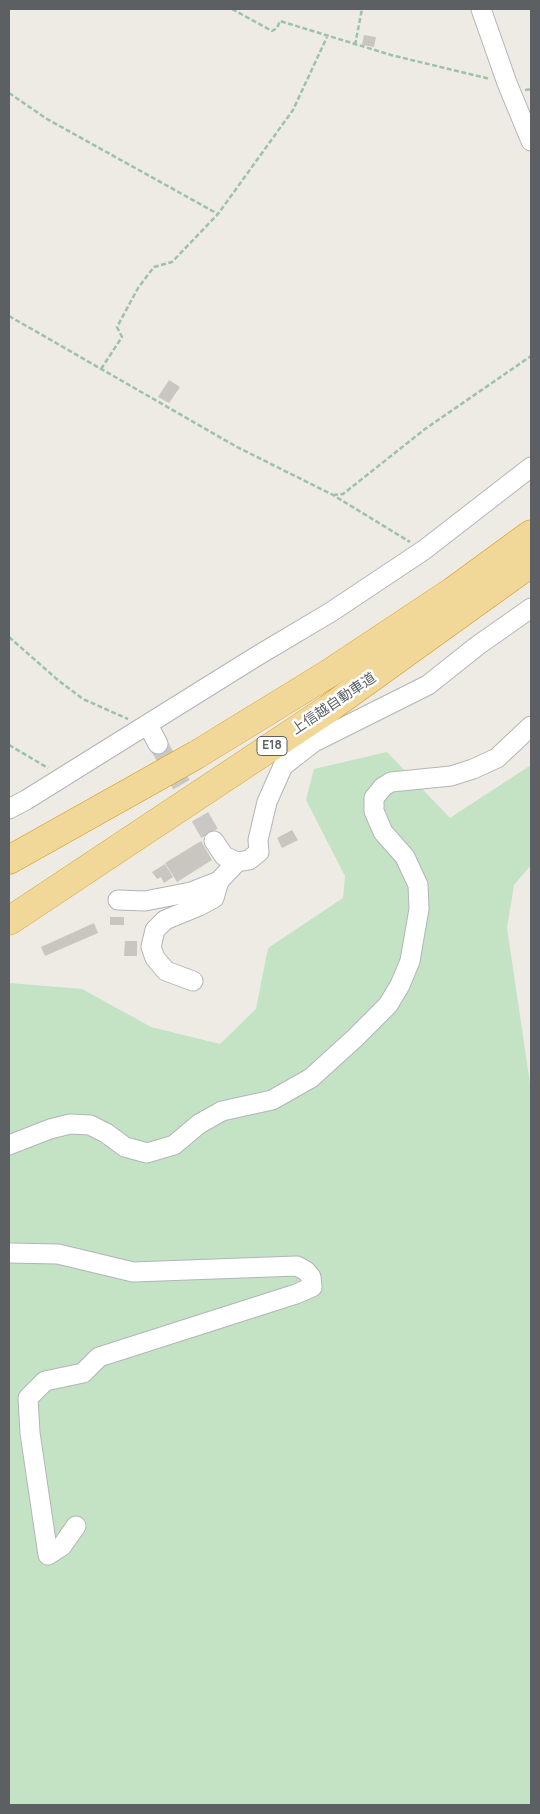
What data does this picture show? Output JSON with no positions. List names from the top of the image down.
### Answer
{
  "streets": {
    "highway": ["上信越自動車道", "E18"]
  }
}
